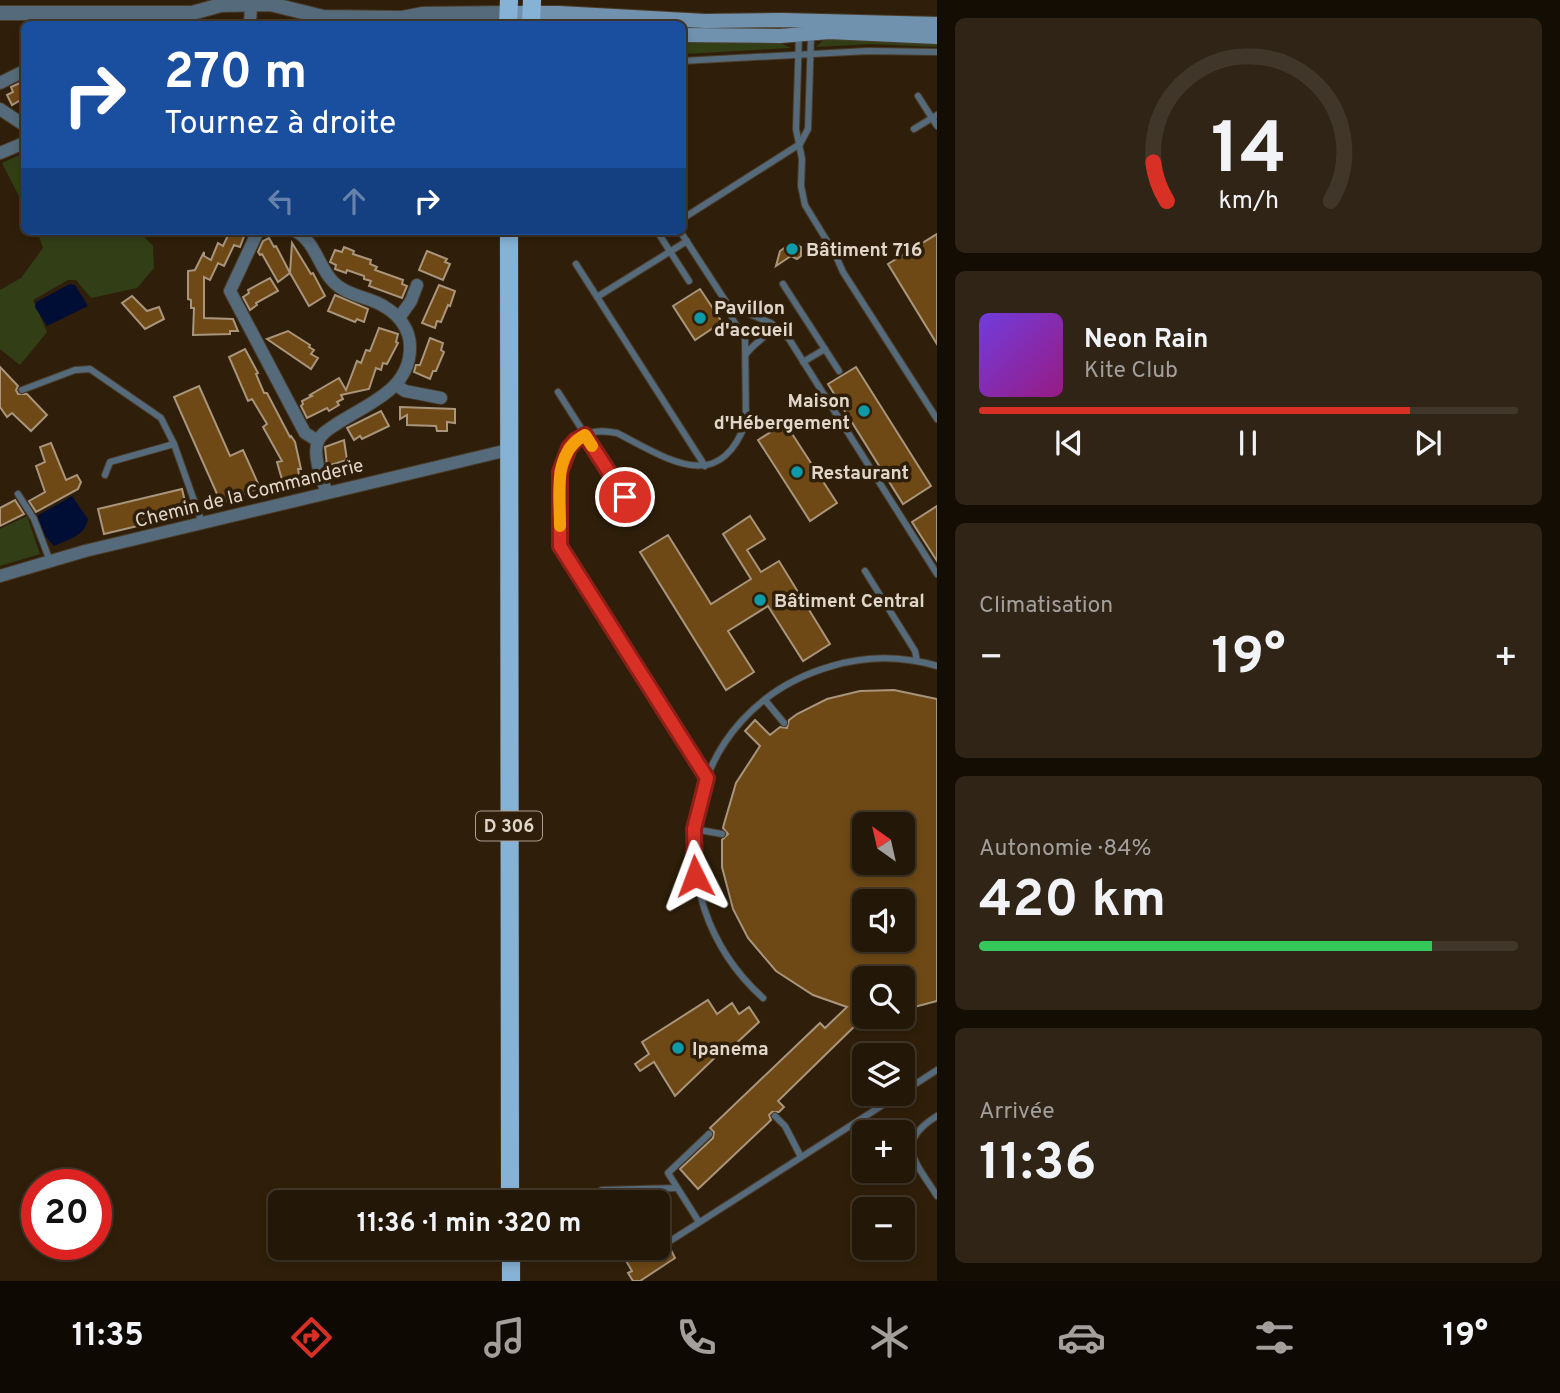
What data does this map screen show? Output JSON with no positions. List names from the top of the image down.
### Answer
{
  "streets": {
    "main road": ["D 306"],
    "street": ["Chemin de la Commanderie"]
  },
  "crossings": [
    ["Chemin de la Commanderie", "D 306"]
  ],
  "places": [
    "Bâtiment 716",
    "Pavillon d'accueil",
    "Maison d'Hébergement",
    "Restaurant",
    "Bâtiment Central",
    "Ipanema"
  ],
  "north": "top left",
  "page": {
    "turn": ["270 m", "Tournez à droite"],
    "song": ["Neon Rain", "Kite Club"],
    "tile": [
      "Climatisation",
      ["Autonomie · 84%", "420 km"],
      ["Arrivée", "11:36"]
    ],
    "heat": ["−", "19°", "+"],
    "map_buttons": ["+", "−"],
    "limit": "20",
    "trip": "11:36 · 1 min · 320 m",
    "tabs": ["11:35", "19°"],
    "gauge": ["14", "km/h"]
  }
}
